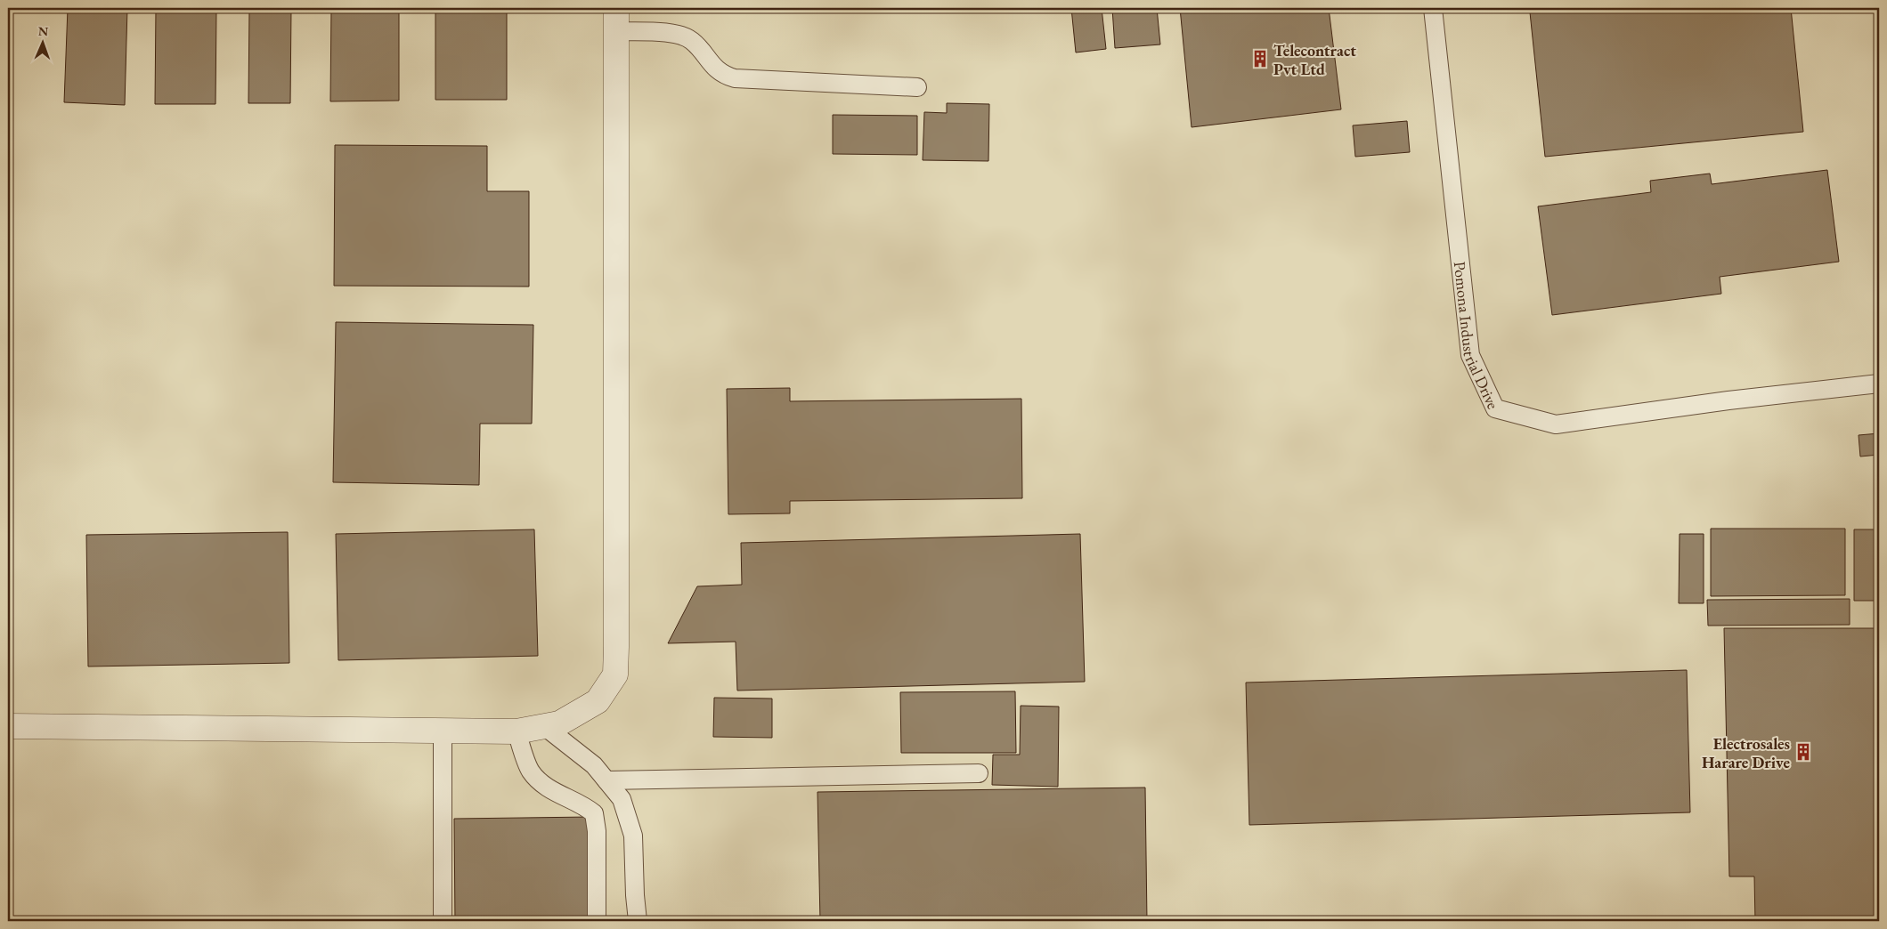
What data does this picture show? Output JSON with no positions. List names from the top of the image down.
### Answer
{
  "streets": {
    "lane": ["Pomona Industrial Drive"]
  },
  "places": {
    "building": ["Telecontract Pvt Ltd", "Electrosales Harare Drive"]
  },
  "north": "top"
}
